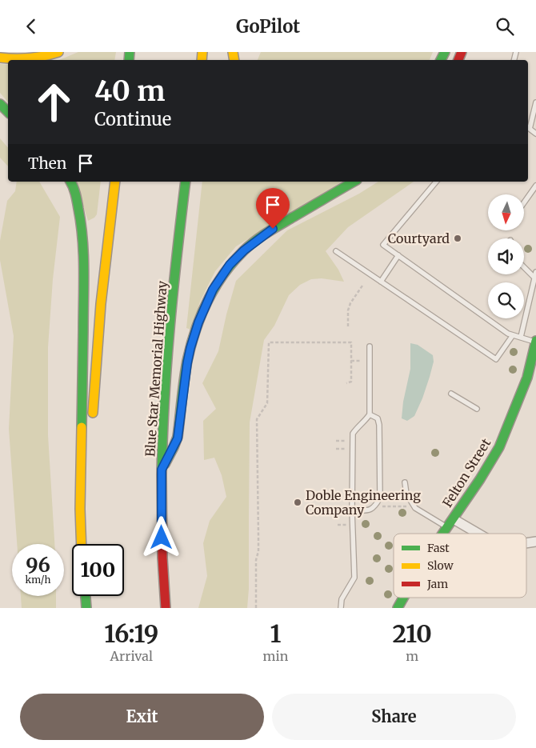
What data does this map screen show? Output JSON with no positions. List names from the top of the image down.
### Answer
{
  "streets": {
    "main road": ["Blue Star Memorial Highway", "Felton Street"]
  },
  "places": ["Courtyard", "Doble Engineering Company"],
  "legend": ["Fast", "Slow", "Jam"],
  "north": "bottom",
  "page": {
    "header": "GoPilot",
    "turn": ["40 m", "Continue"],
    "then": "Then",
    "speed": "96 km/h",
    "limit": "100",
    "eta": [
      "16:19",
      "Arrival",
      "1",
      "min",
      "210",
      "m"
    ],
    "buttons": ["Exit", "Share"]
  }
}
